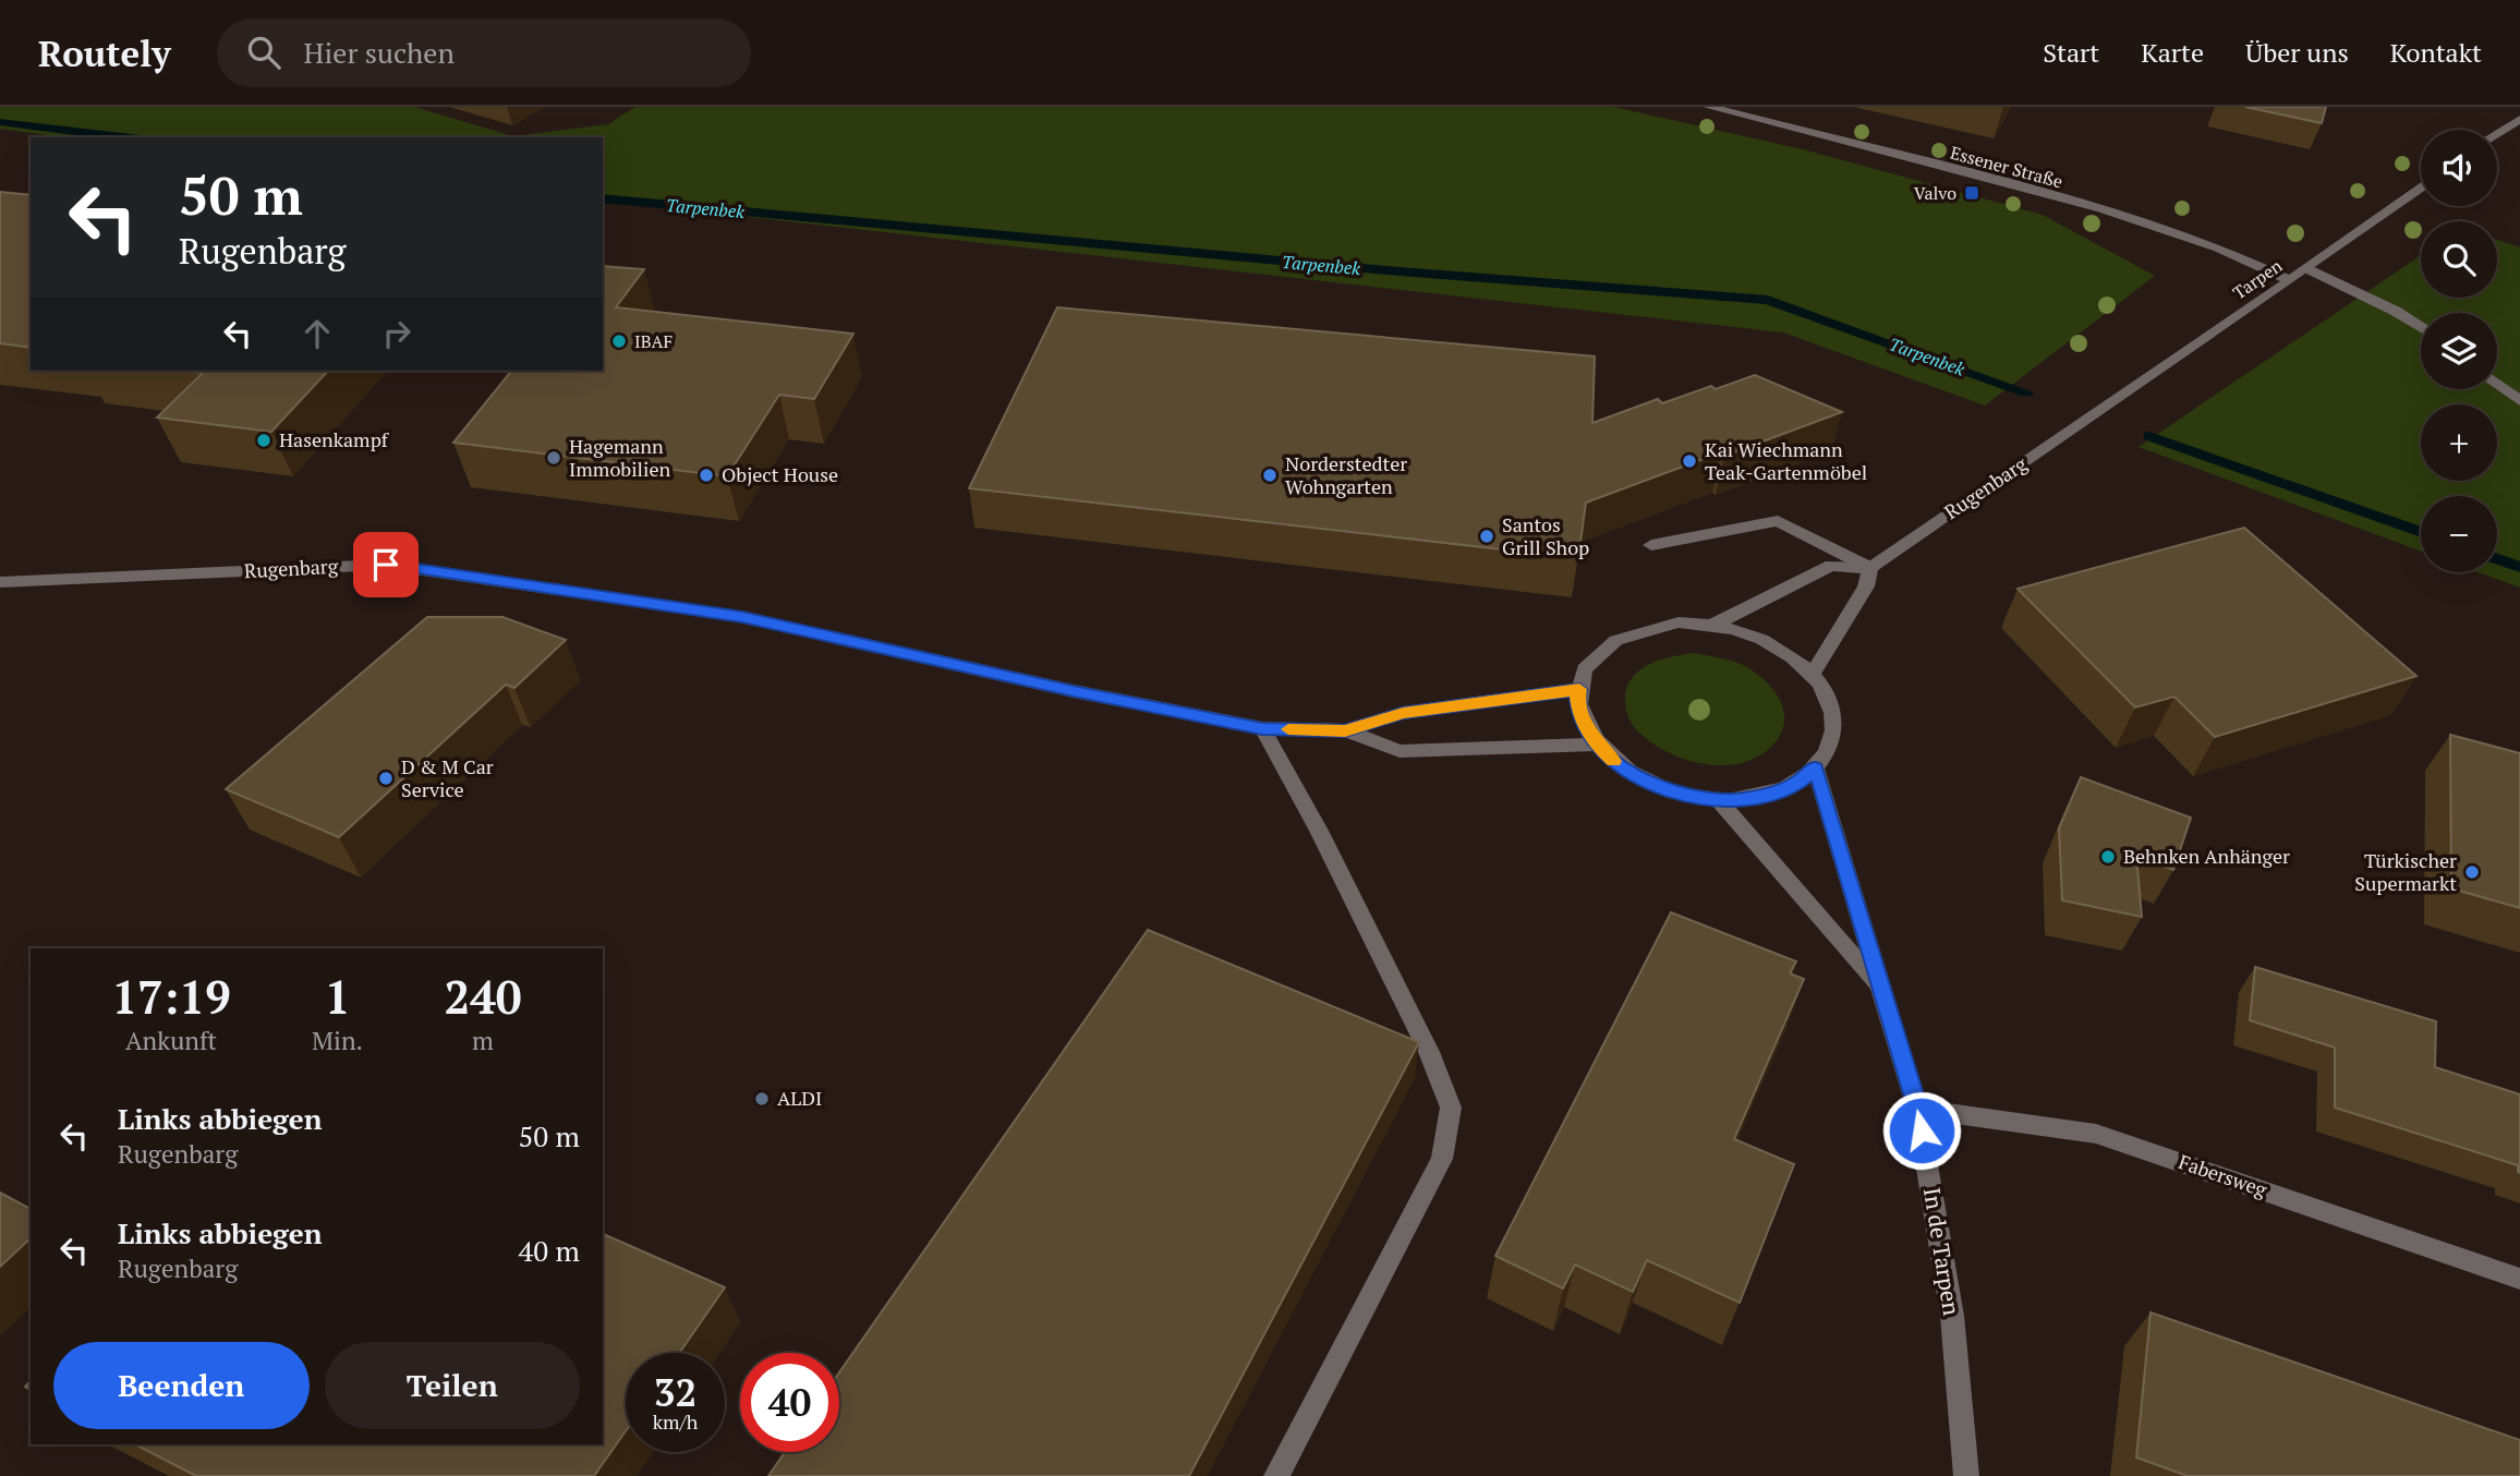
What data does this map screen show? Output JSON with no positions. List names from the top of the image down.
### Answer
{
  "streets": {
    "street": [
      "Essener Straße",
      "Tarpen",
      "Rugenbarg",
      "Fabersweg",
      "In de Tarpen"
    ]
  },
  "crossings": [
    ["Essener Straße", "Tarpen"],
    ["Tarpen", "Rugenbarg"],
    ["Rugenbarg", "In de Tarpen"],
    ["Fabersweg", "In de Tarpen"]
  ],
  "water": ["Tarpenbek"],
  "places": {
    "transit": ["Valvo"],
    "other": [
      "IBAF",
      "Hasenkampf",
      "Hagemann Immobilien",
      "Kai Wiechmann Teak-Gartenmöbel",
      "Object House",
      "Norderstedter Wohngarten",
      "Santos Grill Shop",
      "D & M Car Service",
      "Behnken Anhänger",
      "Türkischer Supermarkt",
      "ALDI"
    ]
  },
  "page": {
    "header": "Routely",
    "search": "Hier suchen",
    "nav": [
      "Start",
      "Karte",
      "Über uns",
      "Kontakt"
    ],
    "map_buttons": ["+", "−"],
    "turn": ["50 m", "Rugenbarg"],
    "eta": [
      "17:19",
      "Ankunft",
      "1",
      "Min.",
      "240",
      "m"
    ],
    "list": [
      {
        "name": "Links abbiegen",
        "note": "Rugenbarg",
        "value": "50 m"
      },
      {
        "name": "Links abbiegen",
        "note": "Rugenbarg",
        "value": "40 m"
      }
    ],
    "buttons": ["Beenden", "Teilen"],
    "speed": "32 km/h",
    "limit": "40"
  }
}
